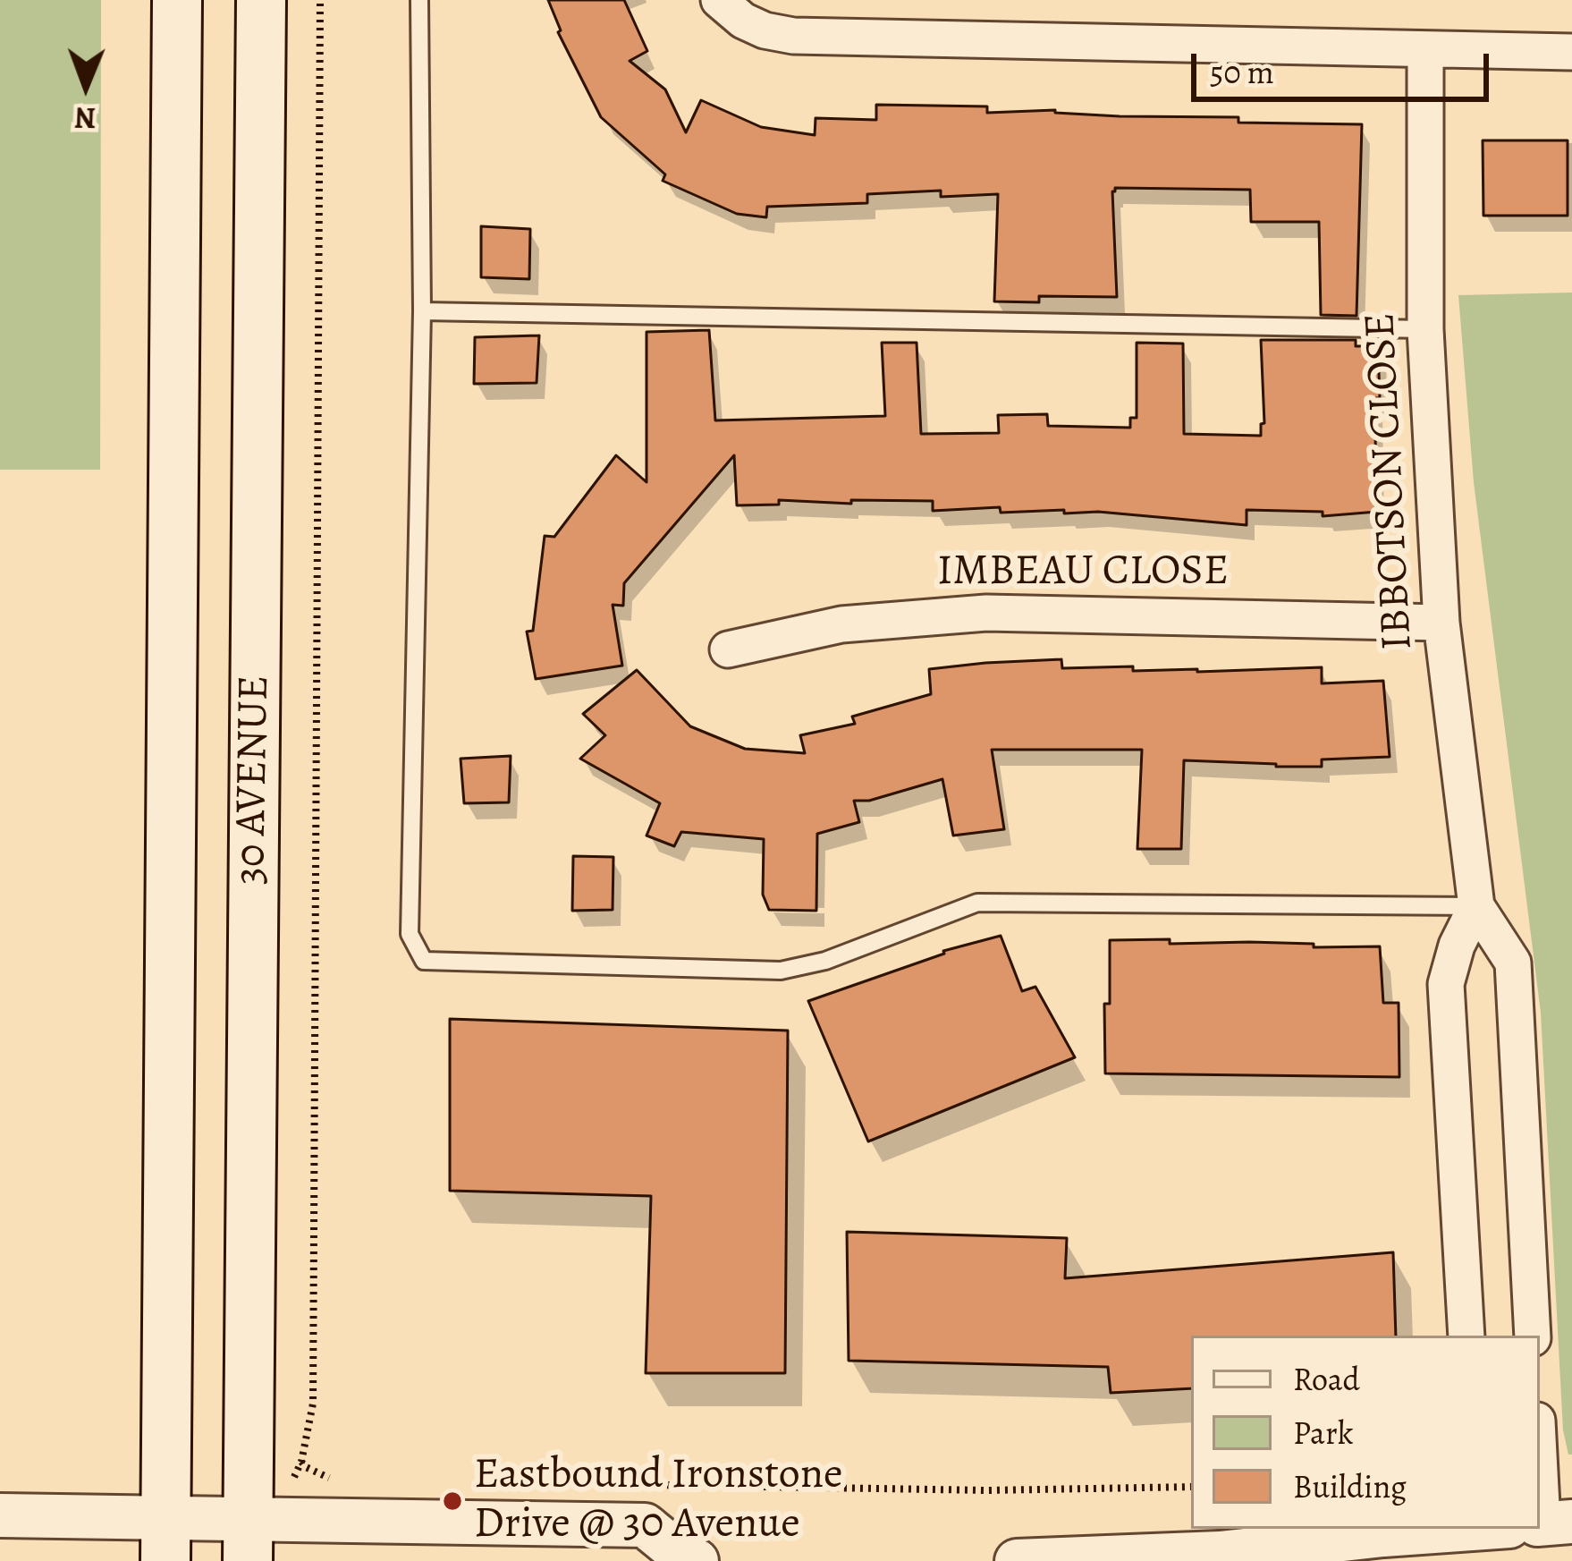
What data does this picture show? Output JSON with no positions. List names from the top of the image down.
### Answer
{
  "streets": {
    "main road": ["30 AVENUE"],
    "street": ["IBBOTSON CLOSE", "IMBEAU CLOSE"]
  },
  "crossings": [
    ["IBBOTSON CLOSE", "IMBEAU CLOSE"]
  ],
  "places": ["Eastbound Ironstone Drive @ 30 Avenue"],
  "legend": ["Road", "Park", "Building"],
  "scale_bar": "50 m",
  "north": "bottom"
}
